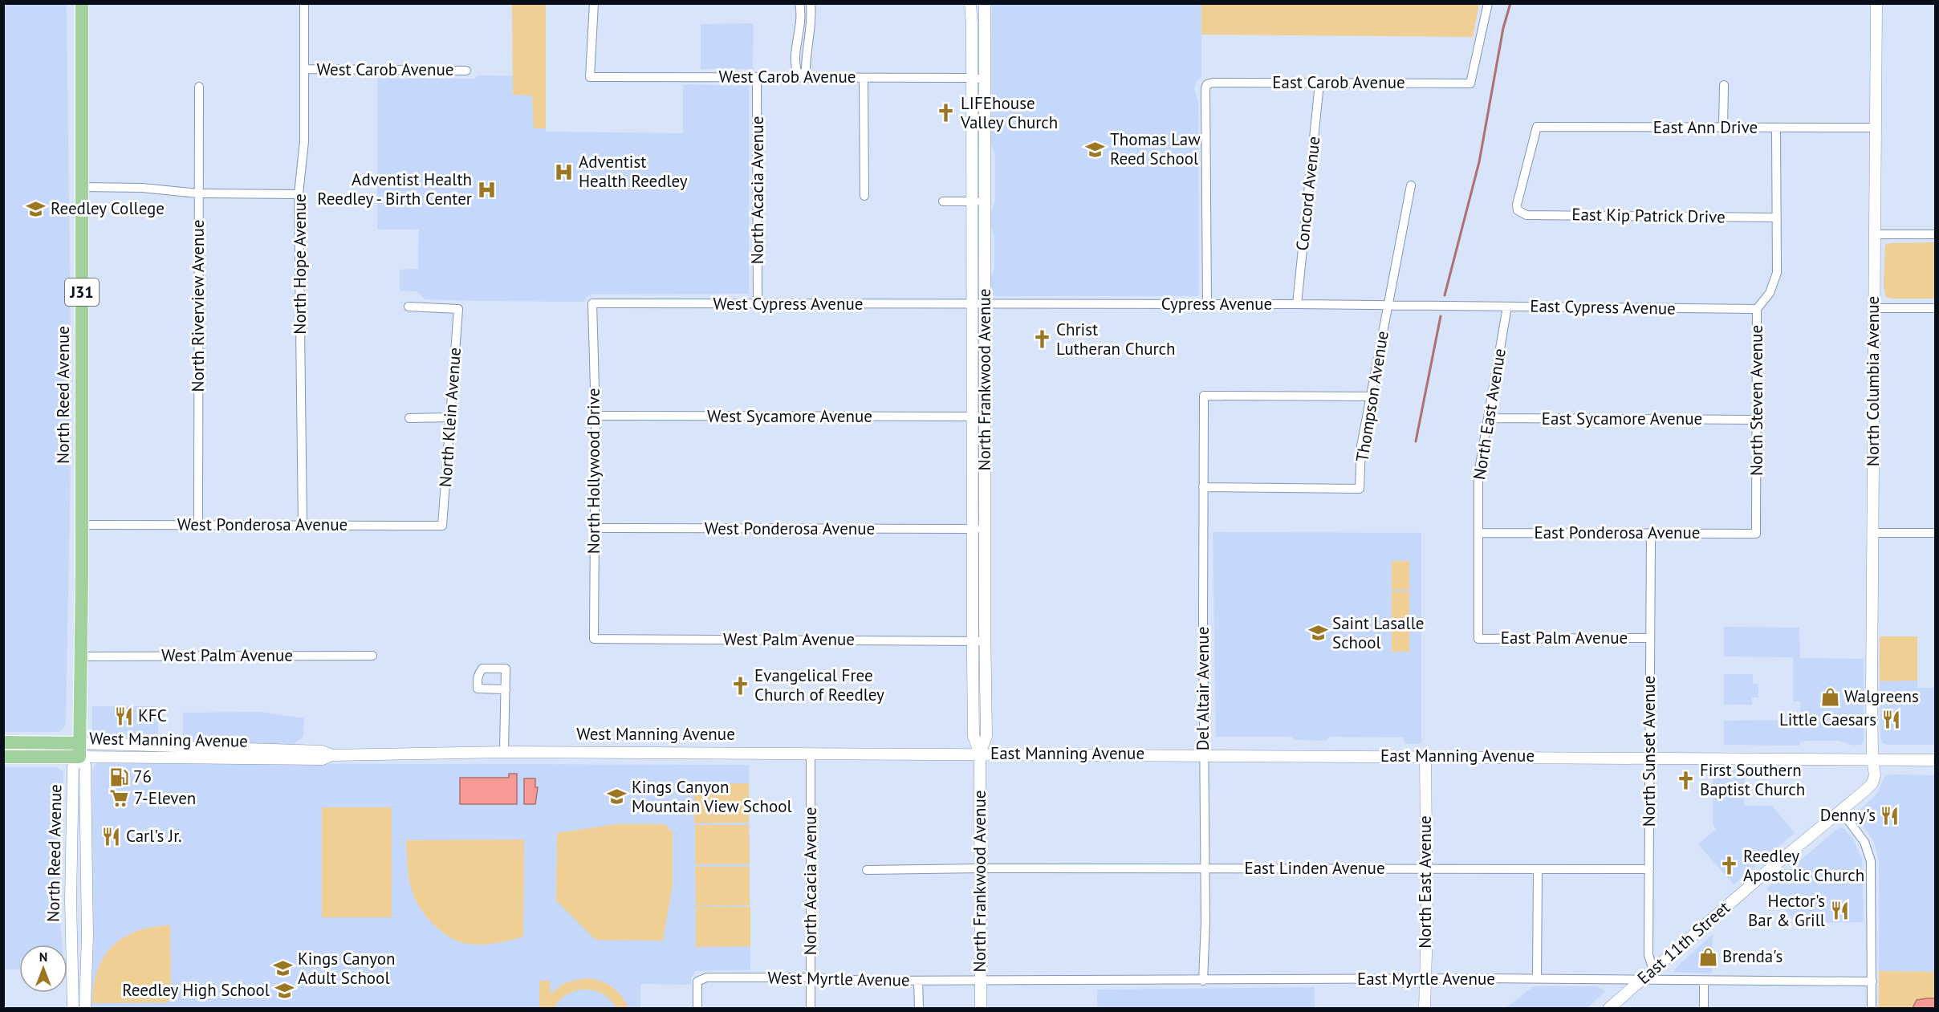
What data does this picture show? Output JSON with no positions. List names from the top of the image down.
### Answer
{
  "streets": {
    "main road": ["J31", "North Reed Avenue", "West Manning Avenue"],
    "street": [
      "West Carob Avenue",
      "East Carob Avenue",
      "East Ann Drive",
      "North Acacia Avenue",
      "Concord Avenue",
      "East Kip Patrick Drive",
      "North Hope Avenue",
      "West Cypress Avenue",
      "Cypress Avenue",
      "North Riverview Avenue",
      "East Cypress Avenue",
      "North Frankwood Avenue",
      "North Columbia Avenue",
      "Thompson Avenue",
      "North Steven Avenue",
      "North East Avenue",
      "West Sycamore Avenue",
      "North Klein Avenue",
      "East Sycamore Avenue",
      "North Hollywood Drive",
      "West Ponderosa Avenue",
      "East Ponderosa Avenue",
      "East Palm Avenue",
      "West Palm Avenue",
      "Del Altair Avenue",
      "North Sunset Avenue",
      "East Manning Avenue",
      "East Linden Avenue",
      "East 11th Street",
      "West Myrtle Avenue",
      "East Myrtle Avenue"
    ]
  },
  "crossings": [
    ["West Carob Avenue", "North Acacia Avenue"],
    ["West Carob Avenue", "North Hope Avenue"],
    ["West Carob Avenue", "North Frankwood Avenue"],
    ["East Carob Avenue", "Concord Avenue"],
    ["East Carob Avenue", "Cypress Avenue"],
    ["East Ann Drive", "East Kip Patrick Drive"],
    ["East Ann Drive", "North Columbia Avenue"],
    ["East Ann Drive", "North Steven Avenue"],
    ["North Acacia Avenue", "West Cypress Avenue"],
    ["North Acacia Avenue", "West Manning Avenue"],
    ["North Acacia Avenue", "West Myrtle Avenue"],
    ["Concord Avenue", "Cypress Avenue"],
    ["East Kip Patrick Drive", "North Steven Avenue"],
    ["North Hope Avenue", "West Ponderosa Avenue"],
    ["West Cypress Avenue", "Cypress Avenue"],
    ["West Cypress Avenue", "North Frankwood Avenue"],
    ["West Cypress Avenue", "North Hollywood Drive"],
    ["Cypress Avenue", "East Cypress Avenue"],
    ["Cypress Avenue", "North Frankwood Avenue"],
    ["Cypress Avenue", "Thompson Avenue"],
    ["North Riverview Avenue", "West Ponderosa Avenue"],
    ["East Cypress Avenue", "North Steven Avenue"],
    ["East Cypress Avenue", "North East Avenue"],
    ["North Frankwood Avenue", "West Sycamore Avenue"],
    ["North Frankwood Avenue", "West Ponderosa Avenue"],
    ["North Frankwood Avenue", "West Palm Avenue"],
    ["North Frankwood Avenue", "West Manning Avenue"],
    ["North Frankwood Avenue", "East Manning Avenue"],
    ["North Frankwood Avenue", "East Linden Avenue"],
    ["North Frankwood Avenue", "West Myrtle Avenue"],
    ["North Frankwood Avenue", "East Myrtle Avenue"],
    ["North Columbia Avenue", "East Manning Avenue"],
    ["North Columbia Avenue", "East 11th Street"],
    ["North Reed Avenue", "West Ponderosa Avenue"],
    ["North Reed Avenue", "West Palm Avenue"],
    ["North Reed Avenue", "West Manning Avenue"],
    ["Thompson Avenue", "Del Altair Avenue"],
    ["North Steven Avenue", "East Sycamore Avenue"],
    ["North Steven Avenue", "East Ponderosa Avenue"],
    ["North East Avenue", "East Sycamore Avenue"],
    ["North East Avenue", "East Ponderosa Avenue"],
    ["North East Avenue", "East Palm Avenue"],
    ["North East Avenue", "East Manning Avenue"],
    ["North East Avenue", "East Linden Avenue"],
    ["North East Avenue", "East Myrtle Avenue"],
    ["West Sycamore Avenue", "North Hollywood Drive"],
    ["North Klein Avenue", "West Ponderosa Avenue"],
    ["North Hollywood Drive", "West Ponderosa Avenue"],
    ["North Hollywood Drive", "West Palm Avenue"],
    ["East Ponderosa Avenue", "North Sunset Avenue"],
    ["East Palm Avenue", "North Sunset Avenue"],
    ["Del Altair Avenue", "East Manning Avenue"],
    ["Del Altair Avenue", "East Linden Avenue"],
    ["Del Altair Avenue", "East Myrtle Avenue"],
    ["West Manning Avenue", "East Manning Avenue"],
    ["North Sunset Avenue", "East Manning Avenue"],
    ["North Sunset Avenue", "East Linden Avenue"],
    ["North Sunset Avenue", "East 11th Street"],
    ["East Manning Avenue", "East 11th Street"],
    ["East 11th Street", "East Myrtle Avenue"],
    ["West Myrtle Avenue", "East Myrtle Avenue"]
  ],
  "places": {
    "church": [
      "LIFEhouse Valley Church",
      "Christ Lutheran Church",
      "Evangelical Free Church of Reedley",
      "First Southern Baptist Church",
      "Reedley Apostolic Church"
    ],
    "school or university": [
      "Thomas Law Reed School",
      "Reedley College",
      "Saint Lasalle School",
      "Kings Canyon Mountain View School",
      "Kings Canyon Adult School",
      "Reedley High School"
    ],
    "hospital": ["Adventist Health Reedley", "Adventist Health Reedley - Birth Center"],
    "shop": ["Walgreens", "Brenda's"],
    "restaurant": [
      "KFC",
      "Little Caesars",
      "Denny's",
      "Carl's Jr.",
      "Hector's Bar & Grill"
    ],
    "fuel station": ["76"],
    "supermarket": ["7-Eleven"]
  },
  "north": "top"
}
